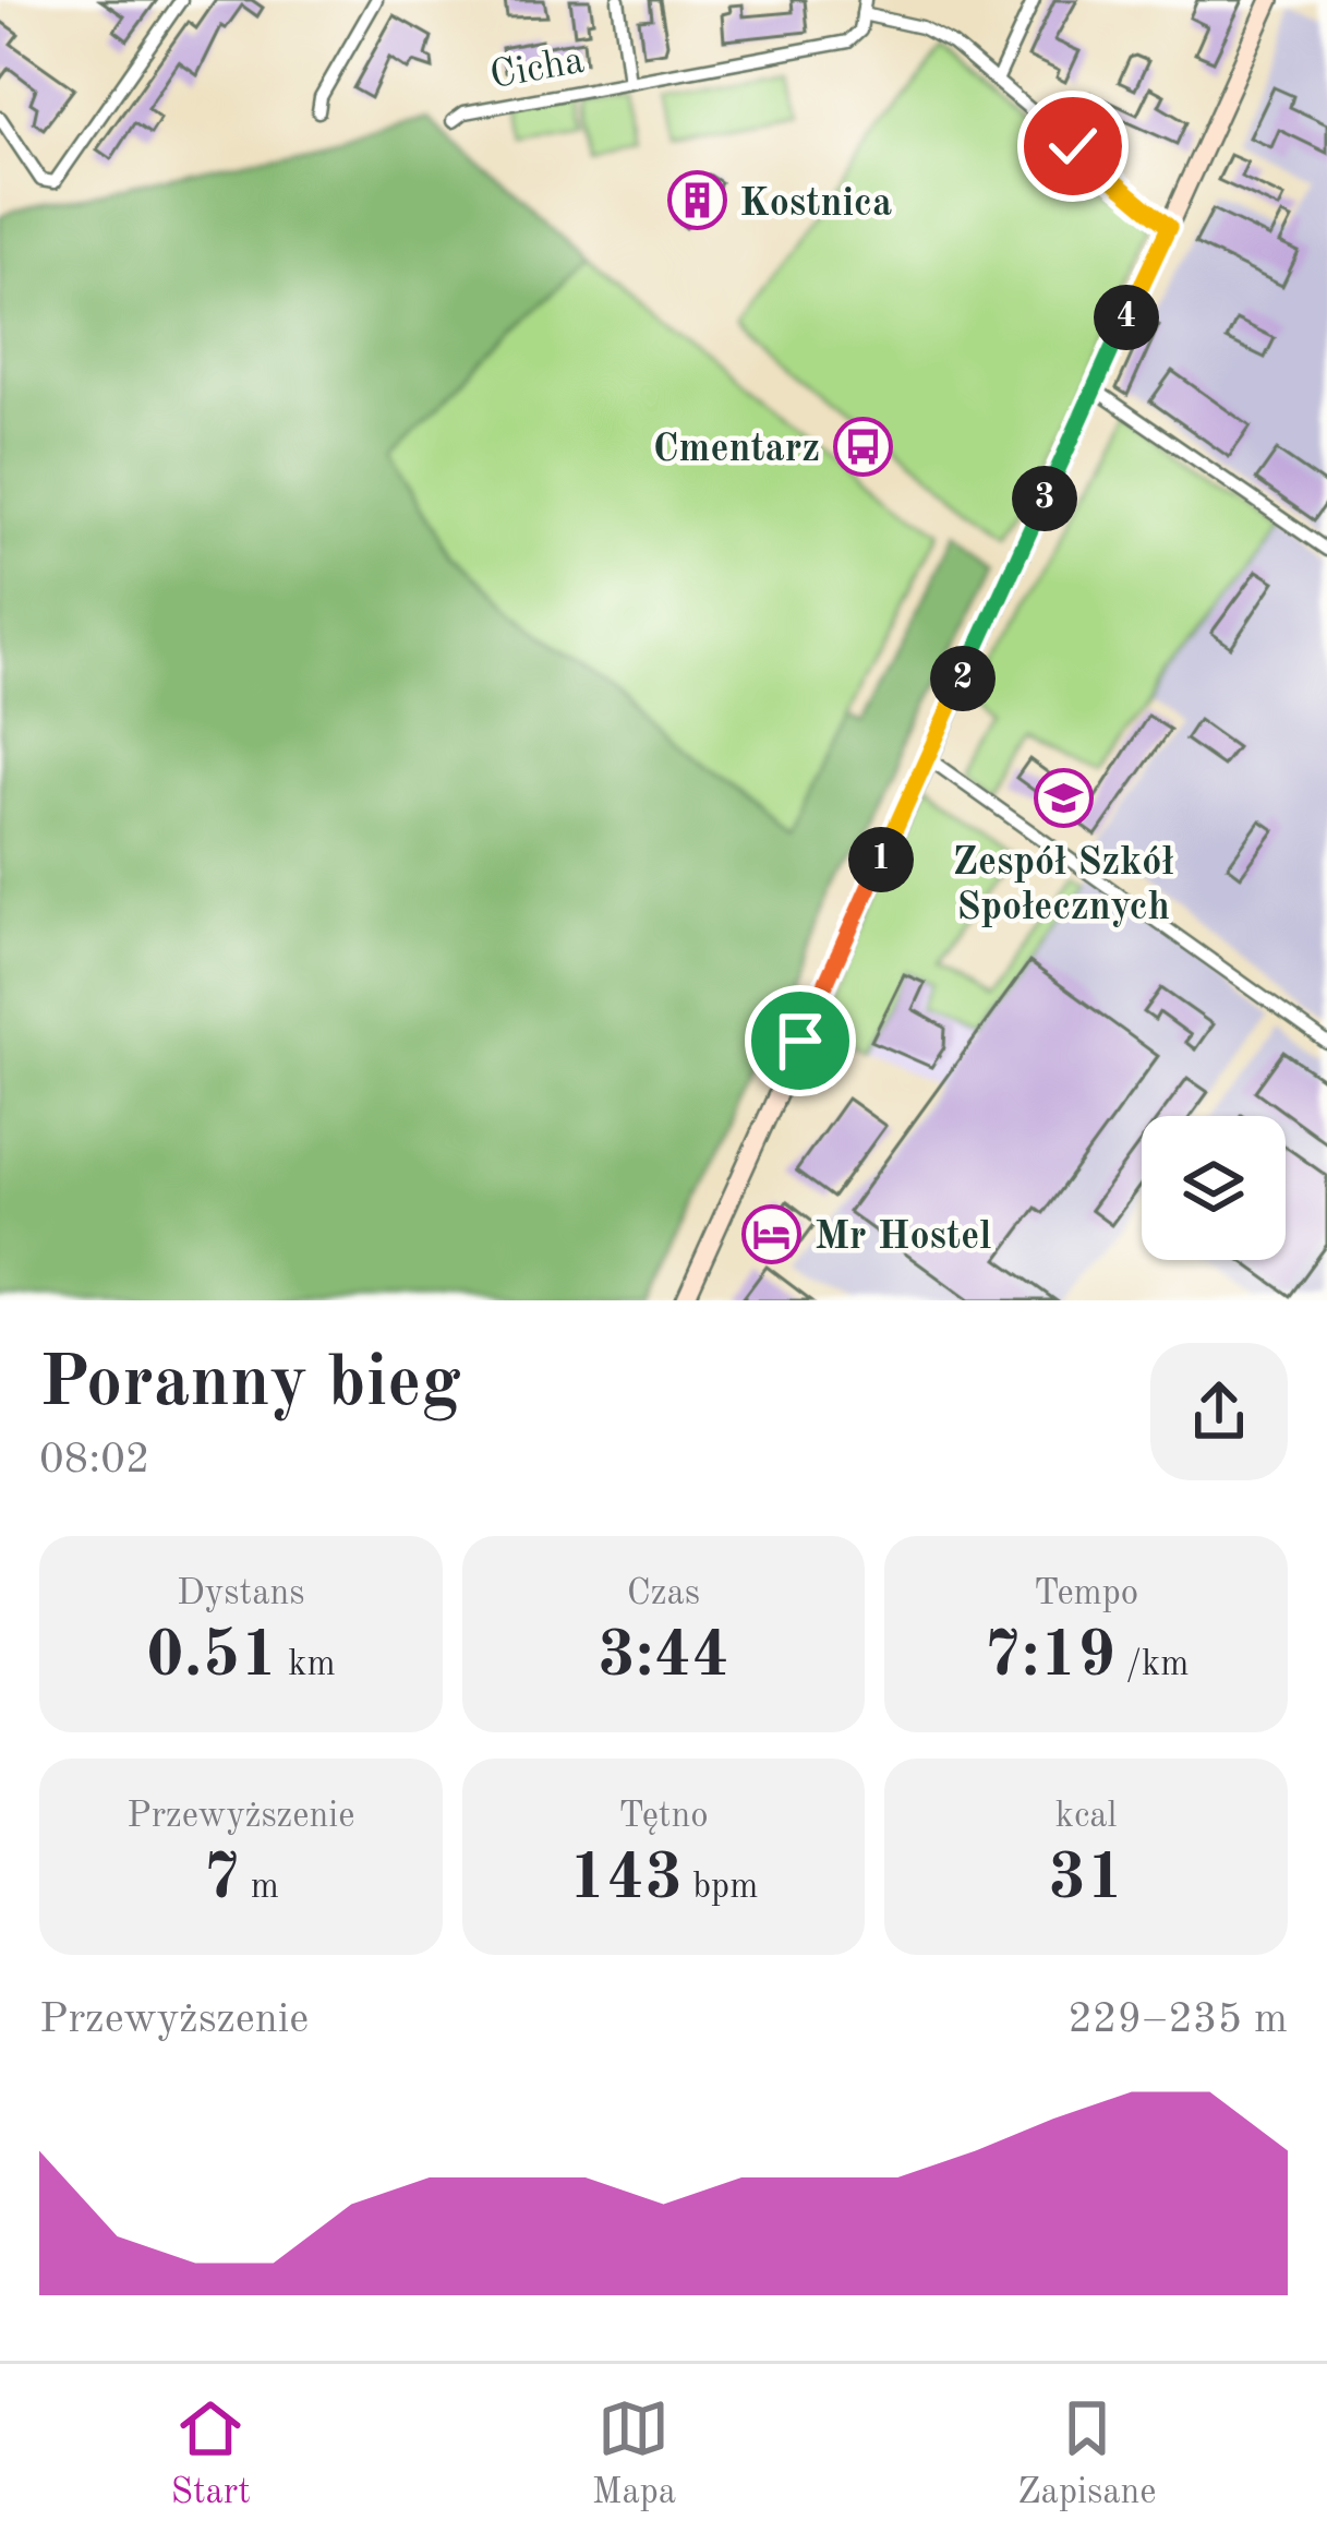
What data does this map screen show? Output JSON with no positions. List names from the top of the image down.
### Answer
{
  "streets": {
    "street": ["Cicha"]
  },
  "places": {
    "building": ["Kostnica"],
    "bus stop": ["Cmentarz"],
    "school or university": ["Zespół Szkół Społecznych"],
    "hotel": ["Mr Hostel"]
  },
  "page": {
    "pins": [
      "4",
      "3",
      "2",
      "1"
    ],
    "heading": ["Poranny bieg", "08:02"],
    "stats": [
      ["Dystans", "0.51 km"],
      ["Czas", "3:44"],
      ["Tempo", "7:19 /km"],
      ["Przewyższenie", "7 m"],
      ["Tętno", "143 bpm"],
      ["kcal", "31"]
    ],
    "chart": ["Przewyższenie", "229–235 m"],
    "tabs": ["Start", "Mapa", "Zapisane"]
  }
}
